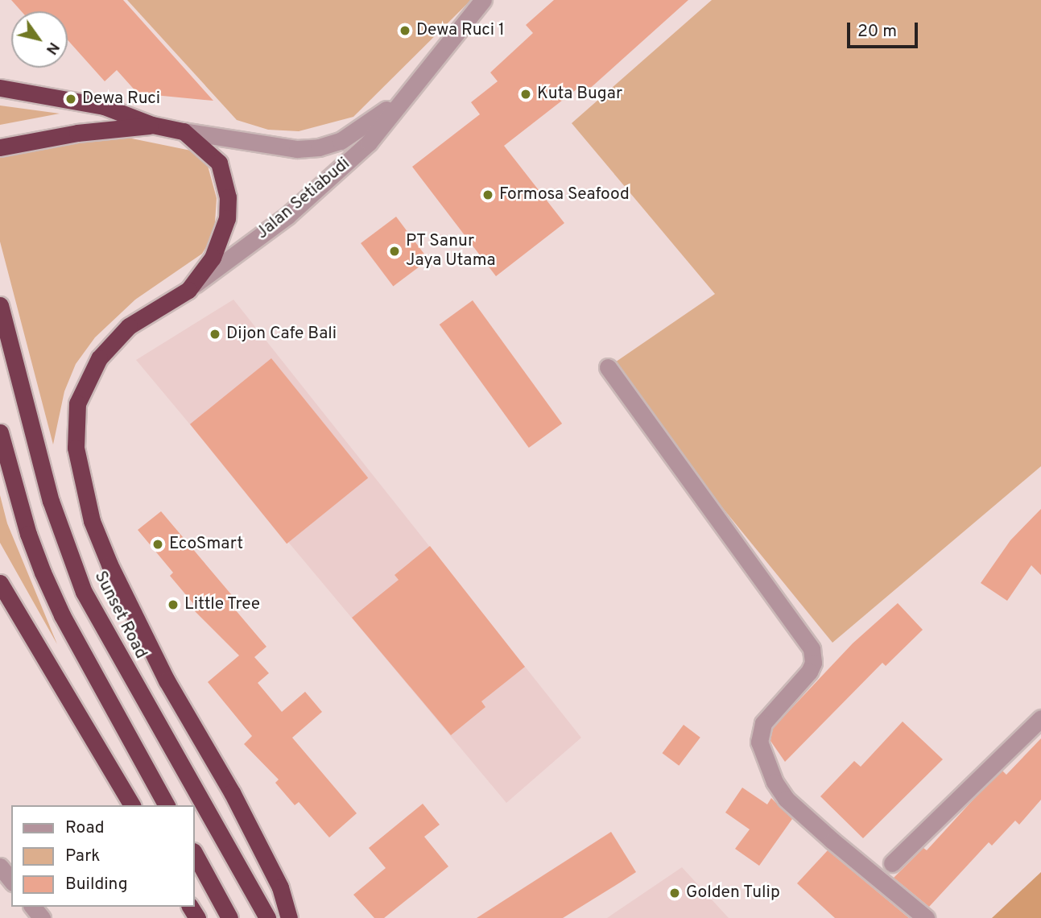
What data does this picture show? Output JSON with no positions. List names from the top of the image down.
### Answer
{
  "streets": {
    "highway": ["Sunset Road"],
    "street": ["Jalan Setiabudi"]
  },
  "places": [
    "Dewa Ruci 1",
    "Kuta Bugar",
    "Dewa Ruci",
    "Formosa Seafood",
    "PT Sanur Jaya Utama",
    "Dijon Cafe Bali",
    "EcoSmart",
    "Little Tree",
    "Golden Tulip"
  ],
  "legend": ["Road", "Park", "Building"],
  "scale_bar": "20 m",
  "north": "bottom right"
}
